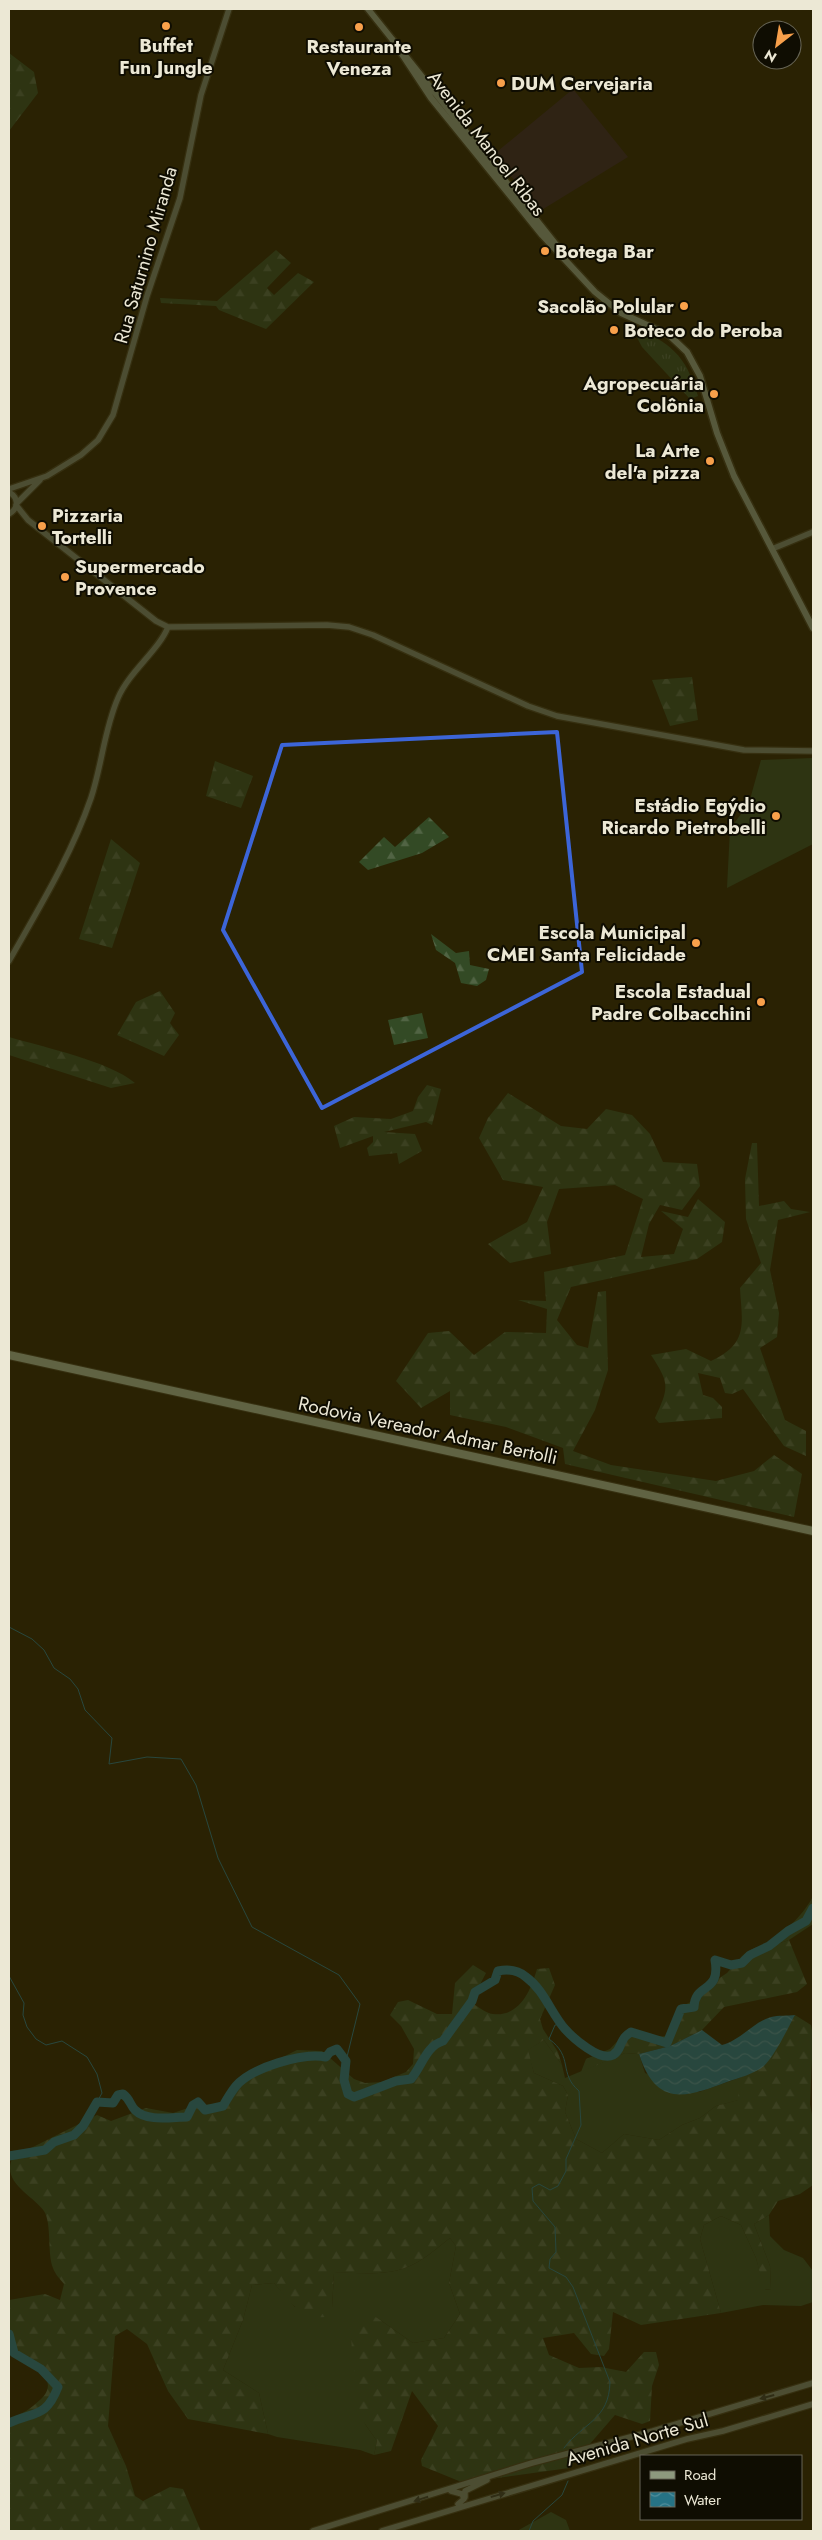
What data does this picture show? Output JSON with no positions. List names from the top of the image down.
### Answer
{
  "streets": {
    "highway": ["Rodovia Vereador Admar Bertolli"],
    "main road": ["Avenida Manoel Ribas"],
    "street": ["Rua Saturnino Miranda", "Avenida Norte Sul"]
  },
  "places": [
    "Buffet Fun Jungle",
    "Restaurante Veneza",
    "DUM Cervejaria",
    "Botega Bar",
    "Sacolão Polular",
    "Boteco do Peroba",
    "Agropecuária Colônia",
    "La Arte del'a pizza",
    "Pizzaria Tortelli",
    "Supermercado Provence",
    "Estádio Egýdio Ricardo Pietrobelli",
    "Escola Municipal CMEI Santa Felicidade",
    "Escola Estadual Padre Colbacchini"
  ],
  "legend": ["Road", "Water"],
  "north": "bottom left"
}
